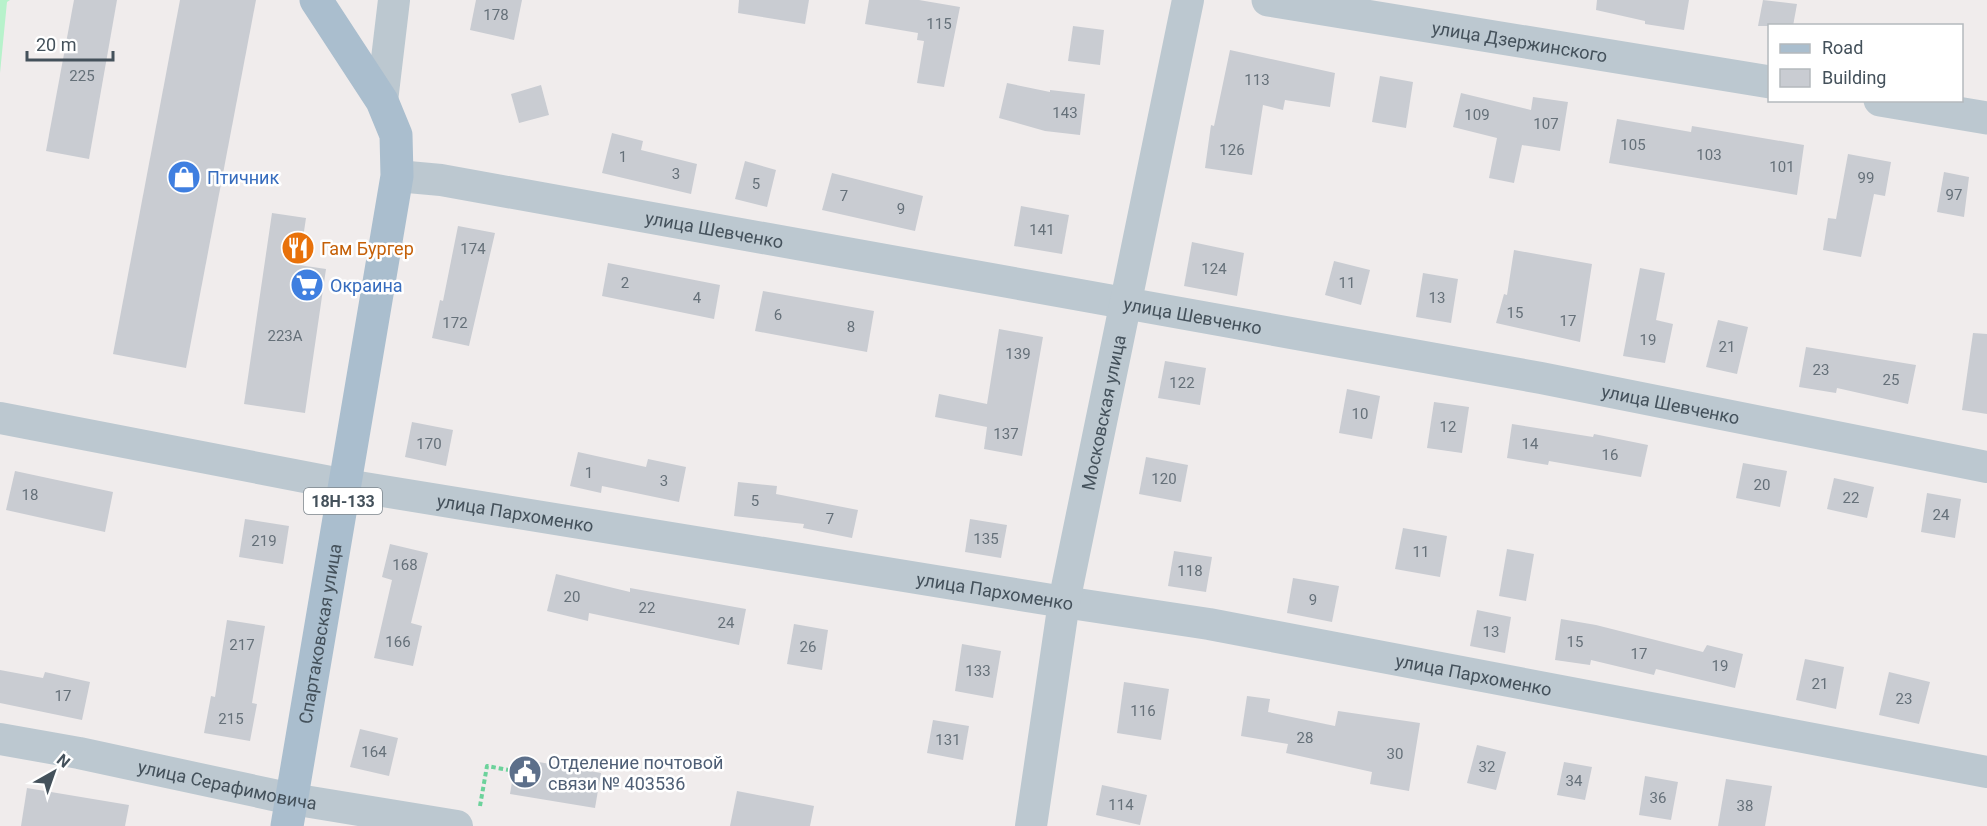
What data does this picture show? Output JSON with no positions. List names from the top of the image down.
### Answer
{
  "streets": {
    "main road": ["18Н-133", "Спартаковская улица"],
    "street": [
      "улица Дзержинского",
      "улица Шевченко",
      "Московская улица",
      "улица Пархоменко",
      "улица Серафимовича"
    ]
  },
  "crossings": [
    ["улица Шевченко", "Московская улица"],
    ["улица Шевченко", "Спартаковская улица"],
    ["Московская улица", "улица Пархоменко"],
    ["улица Пархоменко", "Спартаковская улица"],
    ["Спартаковская улица", "улица Серафимовича"]
  ],
  "places": {
    "shop": ["Птичник"],
    "restaurant": ["Гам Бургер"],
    "supermarket": ["Окраина"],
    "public building": ["Отделение почтовой связи № 403536"]
  },
  "house_numbers": [
    "178",
    "115",
    "225",
    "113",
    "143",
    "109",
    "107",
    "105",
    "126",
    "103",
    "1",
    "101",
    "3",
    "99",
    "5",
    "97",
    "7",
    "9",
    "141",
    "174",
    "124",
    "2",
    "11",
    "4",
    "13",
    "15",
    "6",
    "17",
    "172",
    "8",
    "223А",
    "19",
    "21",
    "139",
    "23",
    "25",
    "122",
    "10",
    "12",
    "137",
    "170",
    "14",
    "16",
    "1",
    "120",
    "3",
    "20",
    "18",
    "22",
    "5",
    "24",
    "7",
    "135",
    "219",
    "11",
    "168",
    "118",
    "20",
    "9",
    "22",
    "24",
    "13",
    "166",
    "15",
    "217",
    "26",
    "17",
    "19",
    "133",
    "21",
    "17",
    "23",
    "116",
    "215",
    "28",
    "131",
    "164",
    "30",
    "32",
    "34",
    "36",
    "114",
    "38"
  ],
  "legend": ["Road", "Building"],
  "scale_bar": "20 m",
  "north": "top right"
}
